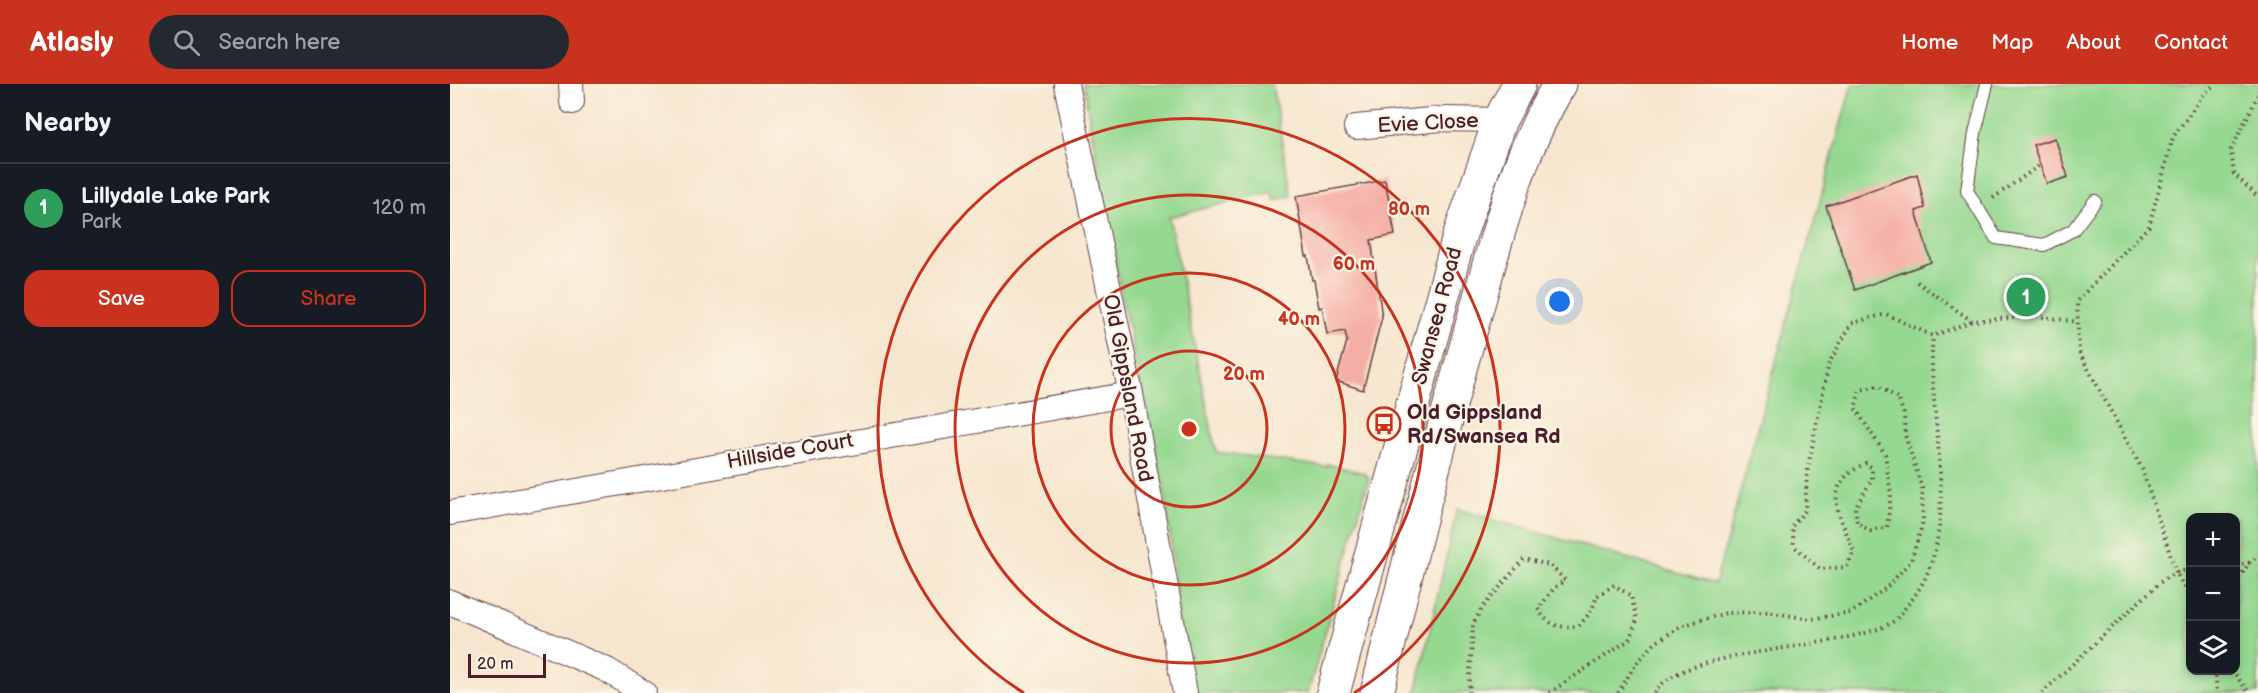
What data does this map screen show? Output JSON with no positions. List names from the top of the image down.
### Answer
{
  "streets": {
    "main road": ["Swansea Road"],
    "street": ["Evie Close", "Old Gippsland Road", "Hillside Court"]
  },
  "crossings": [
    ["Evie Close", "Swansea Road"],
    ["Old Gippsland Road", "Hillside Court"]
  ],
  "places": {
    "bus stop": ["Old Gippsland Rd/Swansea Rd"]
  },
  "scale_bar": "20 m",
  "page": {
    "header": "Atlasly",
    "search": "Search here",
    "nav": [
      "Home",
      "Map",
      "About",
      "Contact"
    ],
    "heading": "Nearby",
    "list": [
      {
        "mark": "1",
        "name": "Lillydale Lake Park",
        "note": "Park",
        "value": "120 m"
      }
    ],
    "buttons": ["Save", "Share"],
    "pins": "1",
    "map_buttons": ["+", "−"],
    "scale": "20 m"
  },
  "rings": [
    "80 m",
    "60 m",
    "40 m",
    "20 m"
  ]
}
